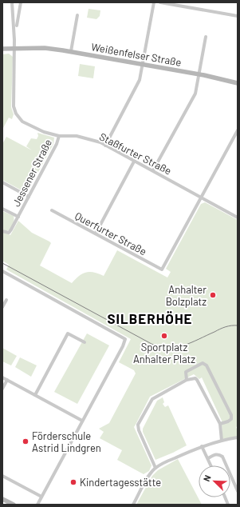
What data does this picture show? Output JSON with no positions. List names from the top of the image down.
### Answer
{
  "streets": {
    "street": [
      "Weißenfelser Straße",
      "Staßfurter Straße",
      "Jessener Straße",
      "Querfurter Straße"
    ]
  },
  "crossings": [
    ["Weißenfelser Straße", "Staßfurter Straße"],
    ["Staßfurter Straße", "Jessener Straße"],
    ["Staßfurter Straße", "Querfurter Straße"]
  ],
  "districts": ["SILBERHÖHE"],
  "places": [
    "Anhalter Bolzplatz",
    "Sportplatz Anhalter Platz",
    "Förderschule Astrid Lindgren",
    "Kindertagesstätte"
  ],
  "north": "top left"
}
